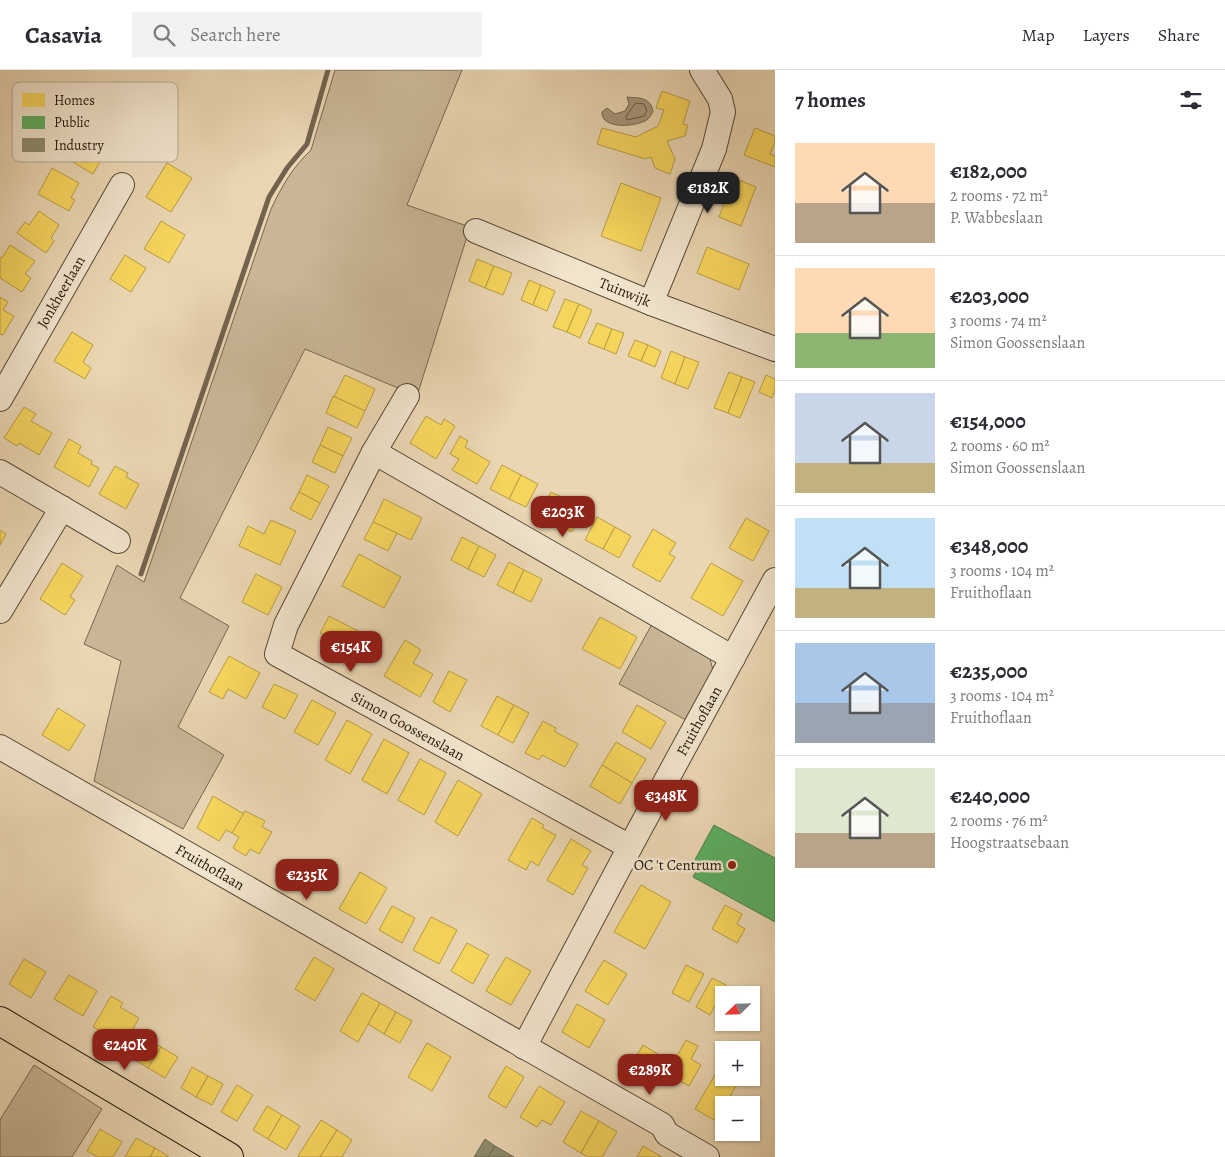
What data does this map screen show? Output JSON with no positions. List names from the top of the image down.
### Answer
{
  "streets": {
    "street": [
      "Jonkheerlaan",
      "Tuinwijk",
      "Fruithoflaan",
      "Simon Goossenslaan"
    ]
  },
  "crossings": [
    ["Fruithoflaan", "Simon Goossenslaan"]
  ],
  "places": ["OC 't Centrum"],
  "legend": ["Homes", "Public", "Industry"],
  "north": "bottom left",
  "page": {
    "header": "Casavia",
    "search": "Search here",
    "nav": ["Map", "Layers", "Share"],
    "heading": "7 homes",
    "list": [
      {
        "name": "€182,000",
        "note": "2 rooms · 72 m² · P. Wabbeslaan"
      },
      {
        "name": "€203,000",
        "note": "3 rooms · 74 m² · Simon Goossenslaan"
      },
      {
        "name": "€154,000",
        "note": "2 rooms · 60 m² · Simon Goossenslaan"
      },
      {
        "name": "€348,000",
        "note": "3 rooms · 104 m² · Fruithoflaan"
      },
      {
        "name": "€235,000",
        "note": "3 rooms · 104 m² · Fruithoflaan"
      },
      {
        "name": "€240,000",
        "note": "2 rooms · 76 m² · Hoogstraatsebaan"
      }
    ],
    "price": [
      "€182K",
      "€203K",
      "€154K",
      "€348K",
      "€235K",
      "€240K",
      "€289K"
    ],
    "map_buttons": ["+", "−"]
  }
}
